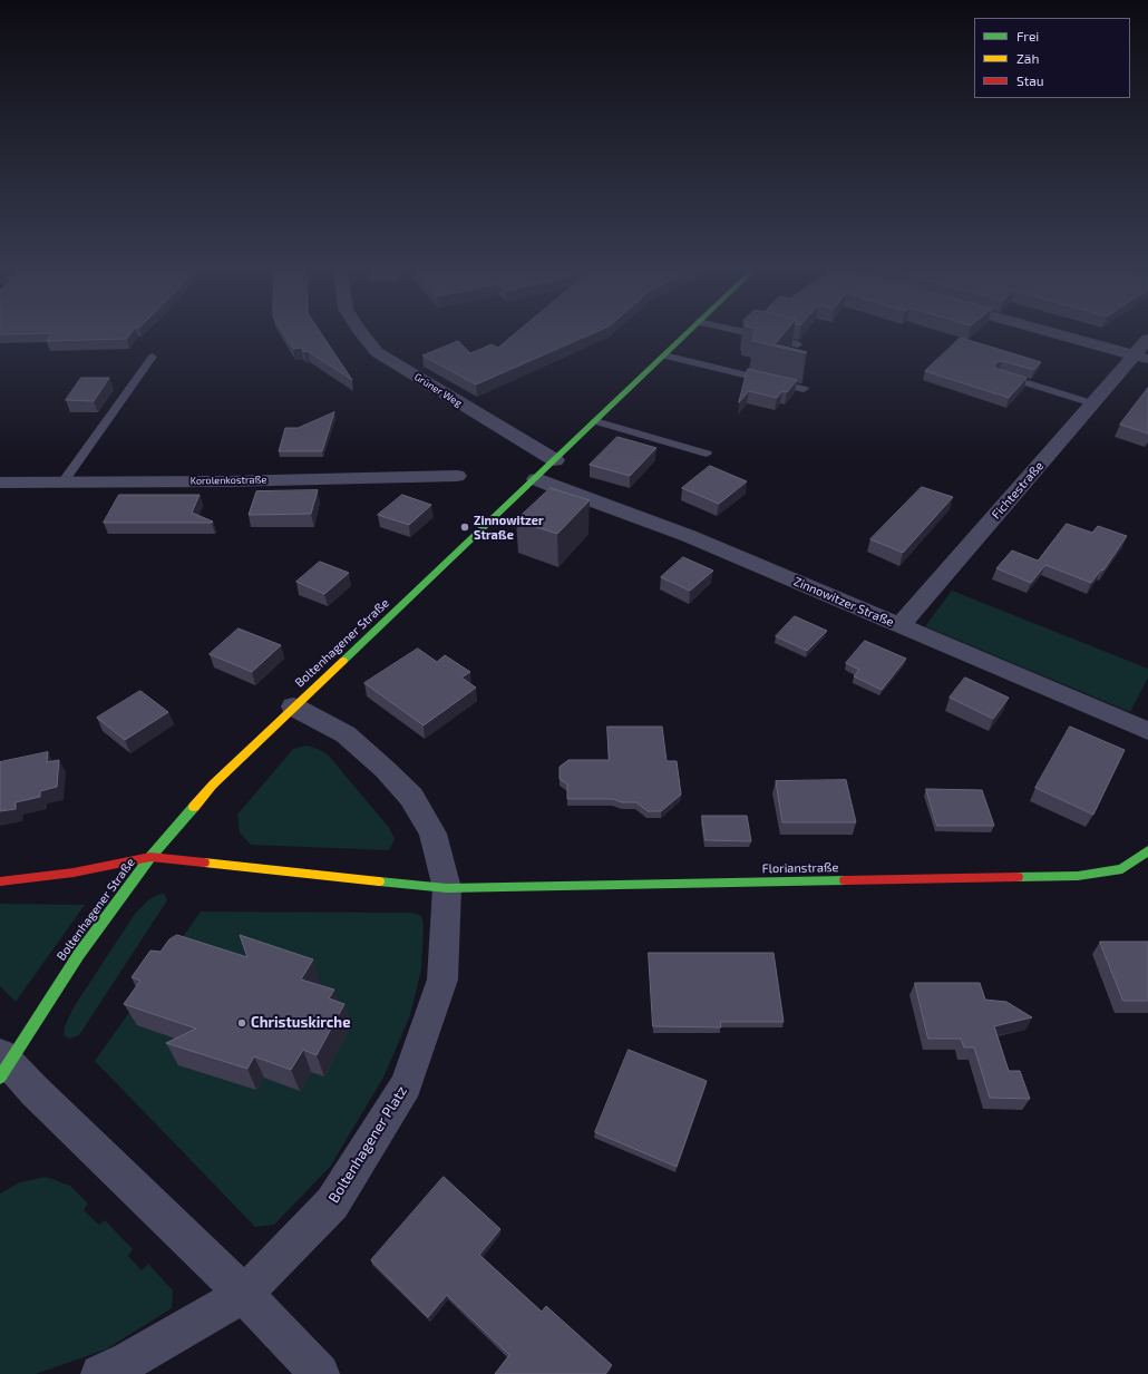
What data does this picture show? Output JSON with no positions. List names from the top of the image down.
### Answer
{
  "streets": {
    "street": [
      "Grüner Weg",
      "Korolenkostraße",
      "Fichtestraße",
      "Zinnowitzer Straße",
      "Boltenhagener Straße",
      "Florianstraße",
      "Boltenhagener Platz"
    ]
  },
  "crossings": [
    ["Grüner Weg", "Boltenhagener Straße"],
    ["Fichtestraße", "Zinnowitzer Straße"],
    ["Zinnowitzer Straße", "Boltenhagener Straße"],
    ["Boltenhagener Straße", "Boltenhagener Platz"],
    ["Florianstraße", "Boltenhagener Platz"]
  ],
  "places": ["Zinnowitzer Straße", "Christuskirche"],
  "legend": ["Frei", "Zäh", "Stau"]
}
